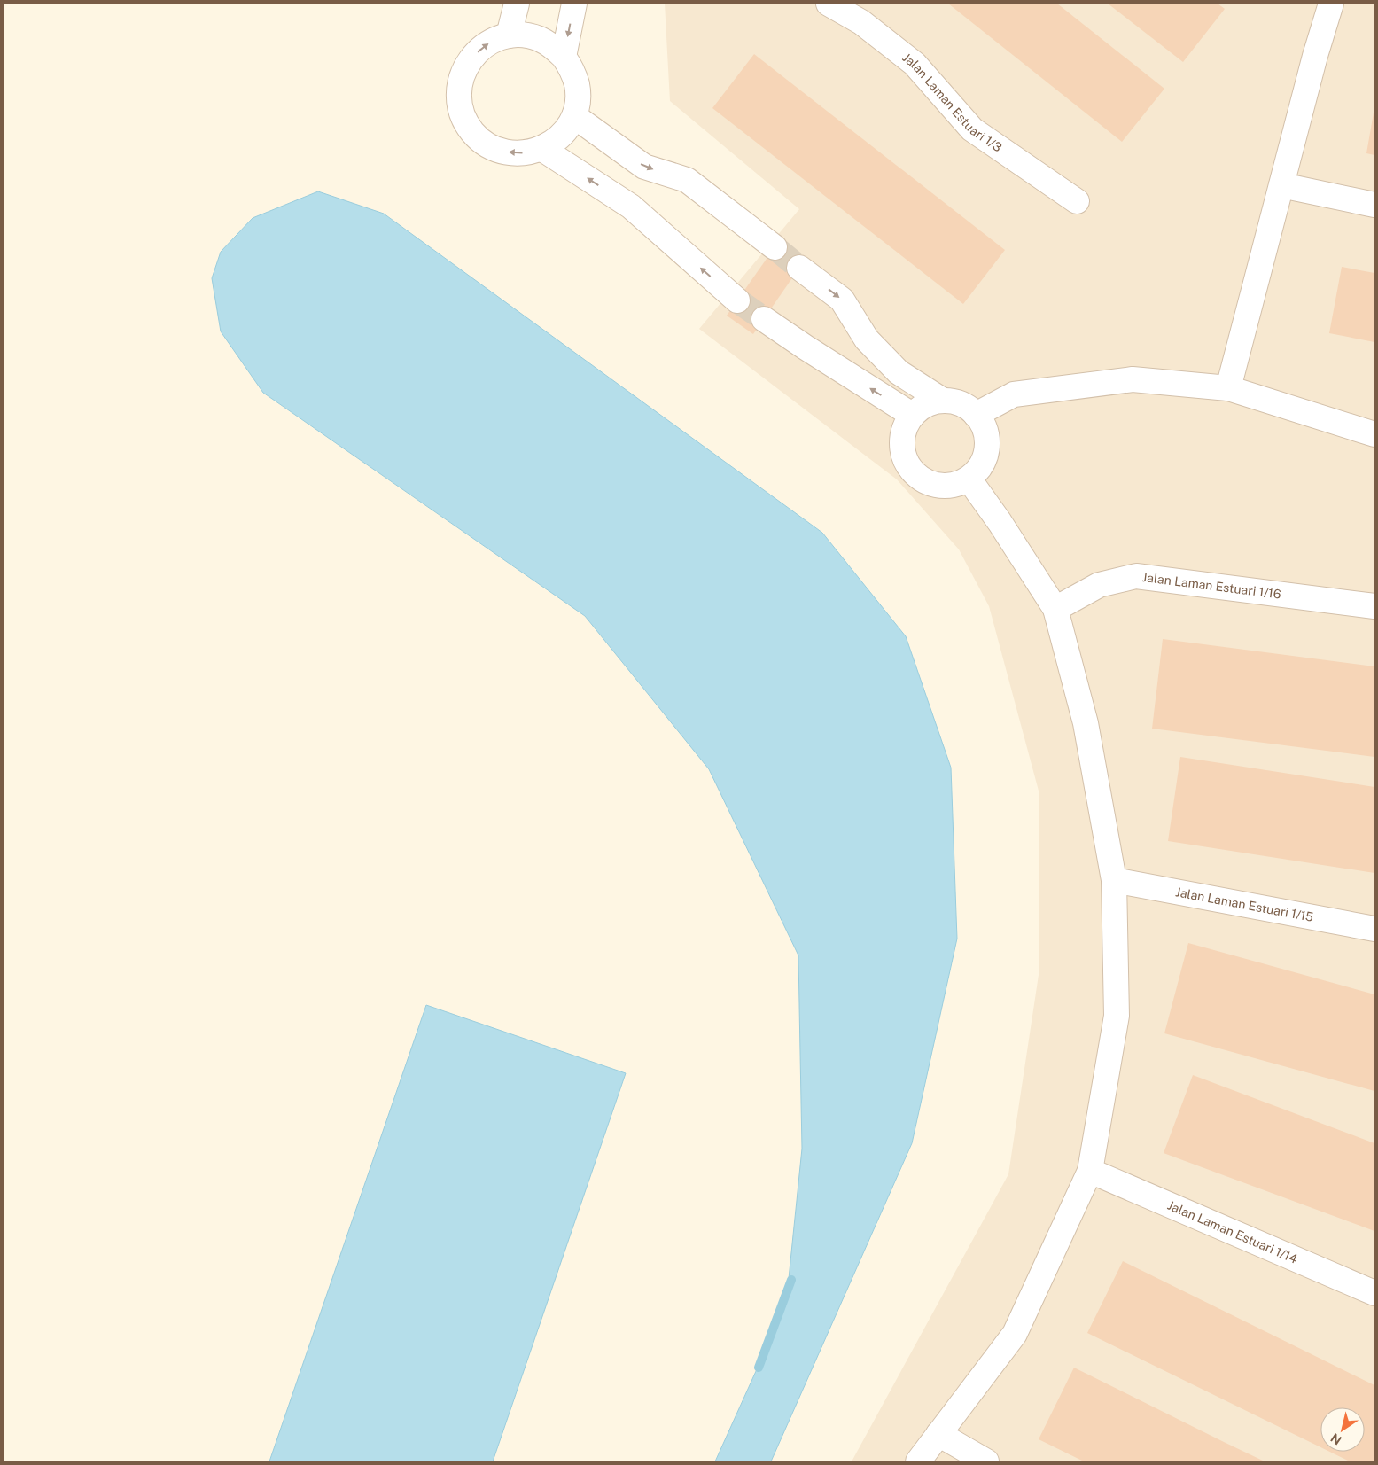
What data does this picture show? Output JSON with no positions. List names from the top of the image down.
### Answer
{
  "streets": {
    "street": [
      "Jalan Laman Estuari 1/3",
      "Jalan Laman Estuari 1/16",
      "Jalan Laman Estuari 1/15",
      "Jalan Laman Estuari 1/14"
    ]
  },
  "north": "bottom left"
}
